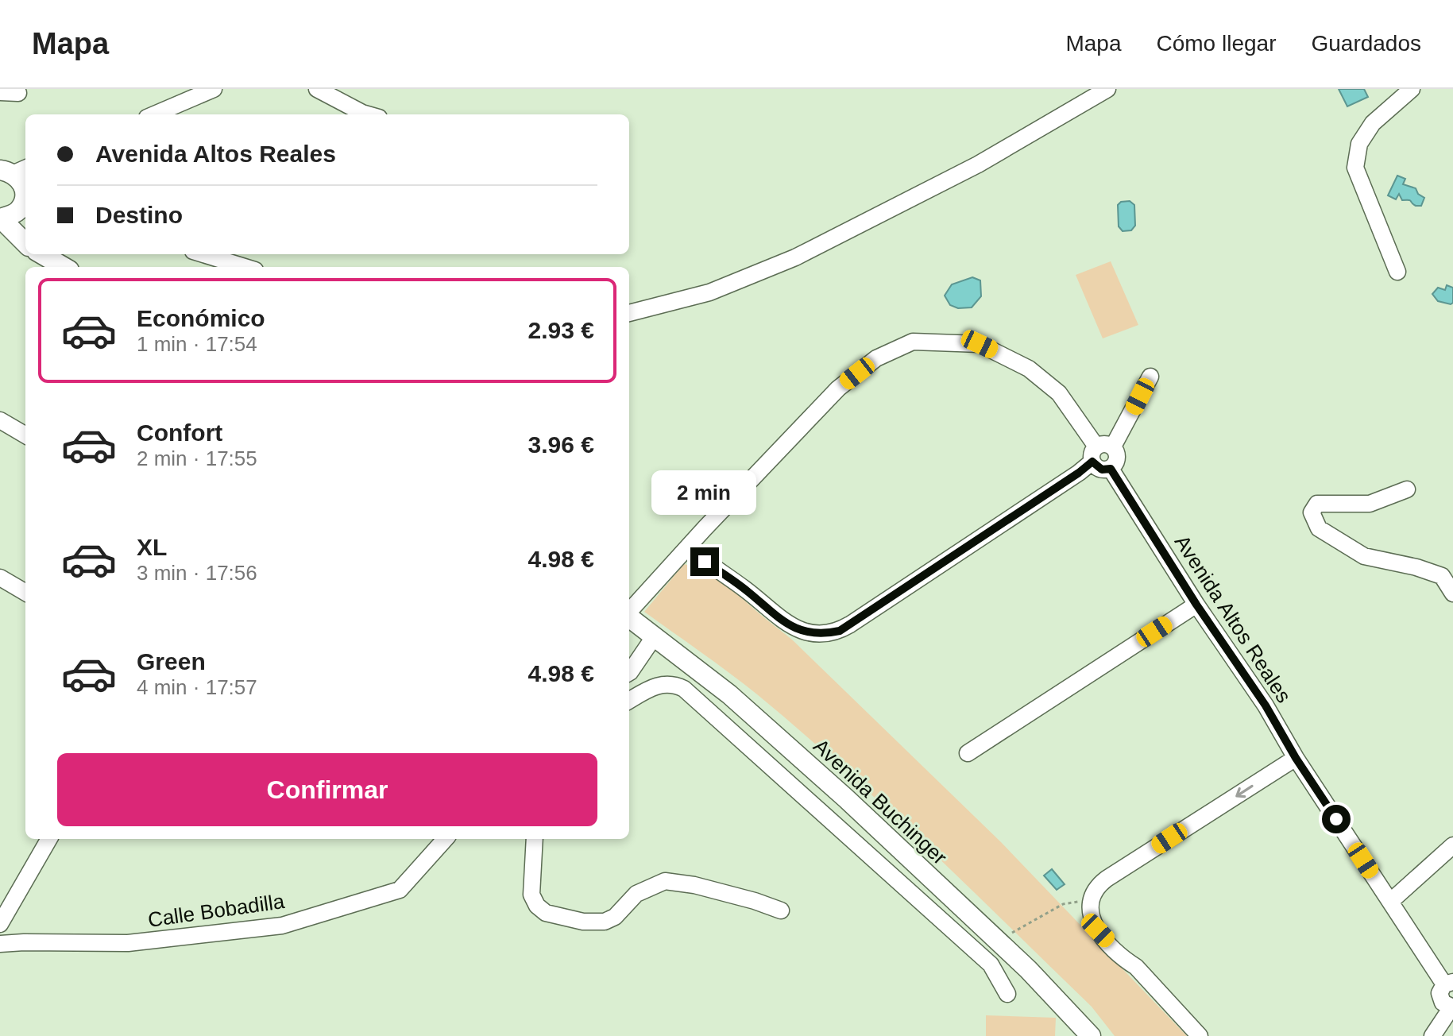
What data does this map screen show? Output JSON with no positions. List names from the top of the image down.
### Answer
{
  "streets": {
    "street": ["Avenida Altos Reales", "Avenida Buchinger", "Calle Bobadilla"]
  },
  "page": {
    "header": "Mapa",
    "nav": ["Mapa", "Cómo llegar", "Guardados"],
    "banner": ["Avenida Altos Reales", "Destino"],
    "list": [
      {
        "name": "Económico",
        "note": "1 min · 17:54",
        "value": "2.93 €"
      },
      {
        "name": "Confort",
        "note": "2 min · 17:55",
        "value": "3.96 €"
      },
      {
        "name": "XL",
        "note": "3 min · 17:56",
        "value": "4.98 €"
      },
      {
        "name": "Green",
        "note": "4 min · 17:57",
        "value": "4.98 €"
      }
    ],
    "bubble": "2 min",
    "buttons": "Confirmar"
  }
}
